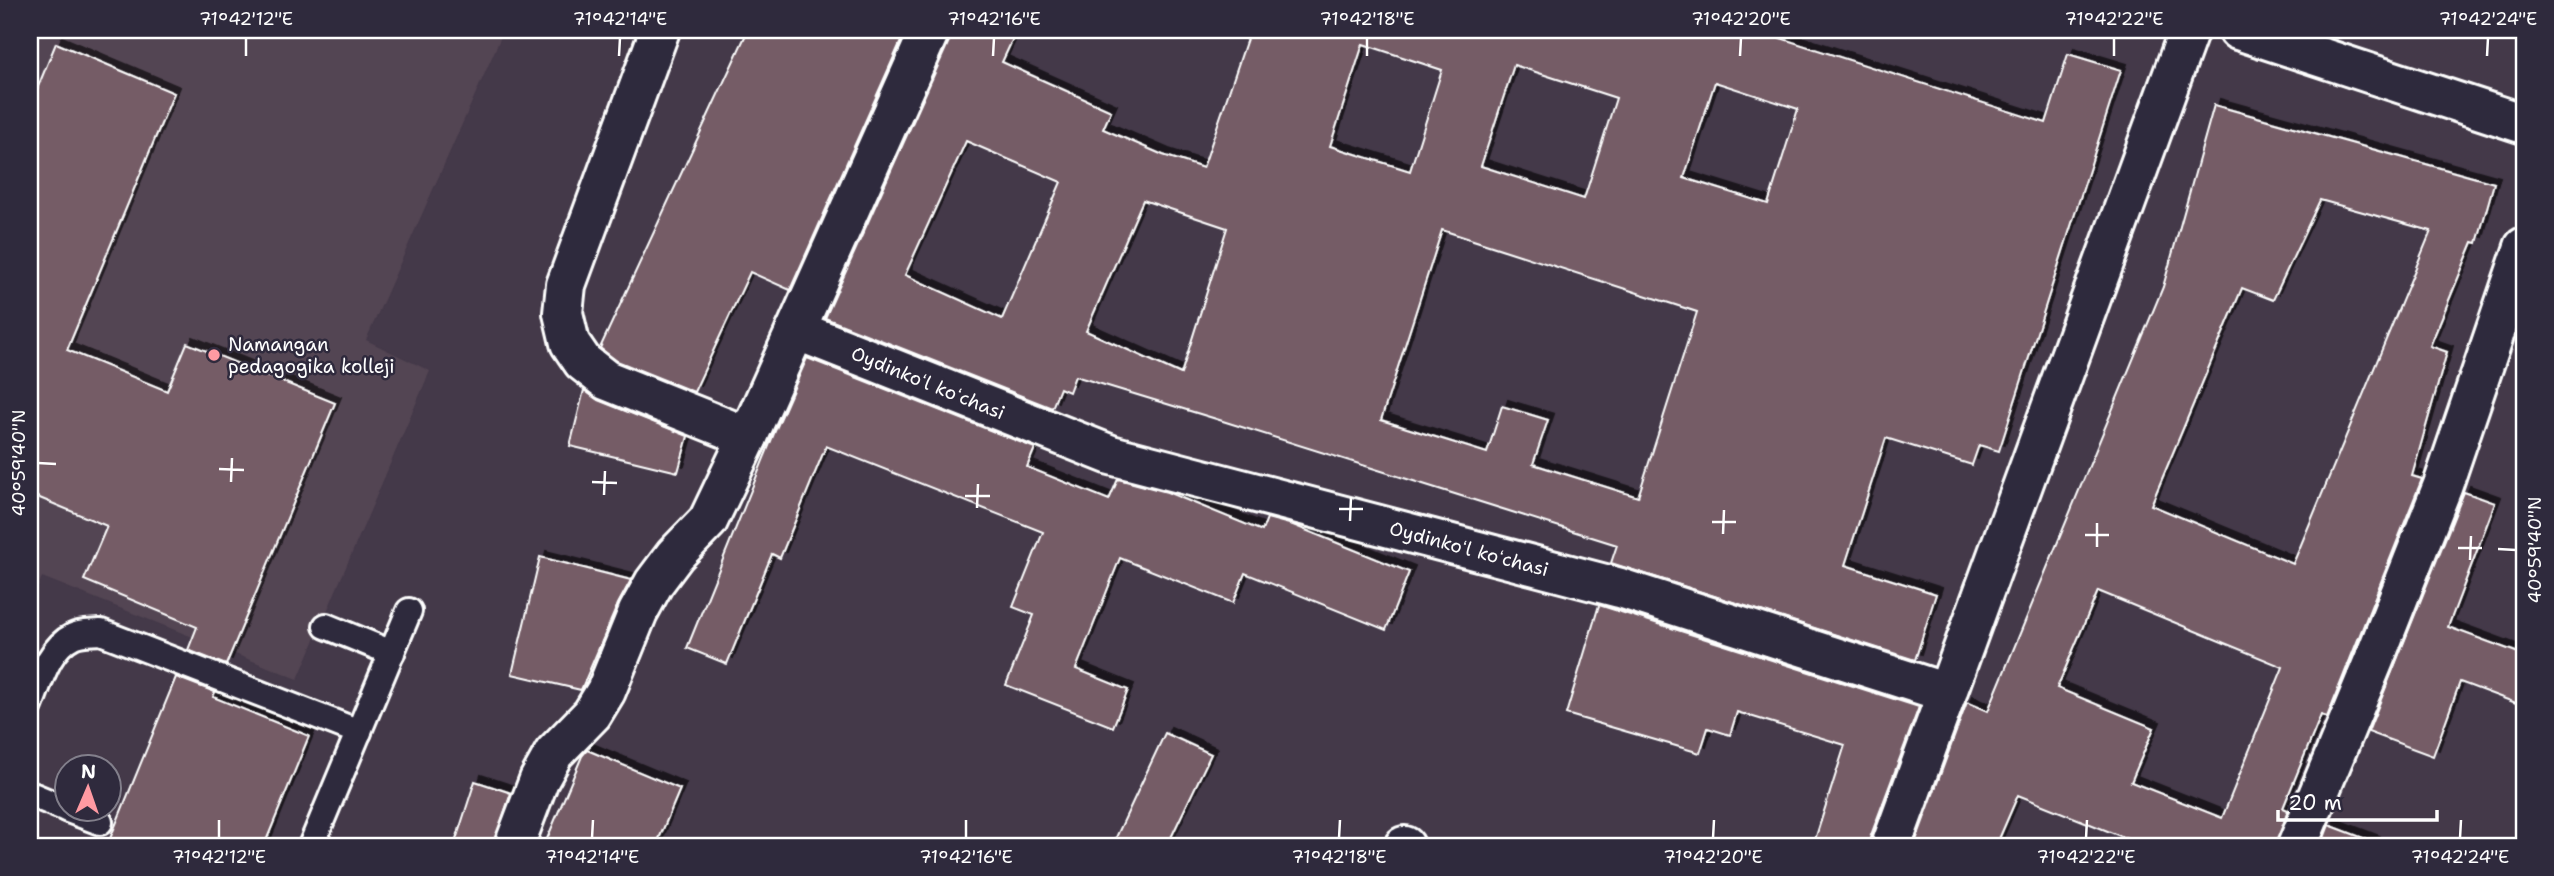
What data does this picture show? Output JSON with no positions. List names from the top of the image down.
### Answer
{
  "streets": {
    "street": ["Oydinkoʻl koʻchasi"]
  },
  "places": ["Namangan pedagogika kolleji"],
  "scale_bar": "20 m",
  "north": "top",
  "coordinates": [
    "71°42'12\"E",
    "71°42'14\"E",
    "71°42'16\"E",
    "71°42'18\"E",
    "71°42'20\"E",
    "71°42'22\"E",
    "71°42'24\"E",
    "40°59'40\"N"
  ]
}
